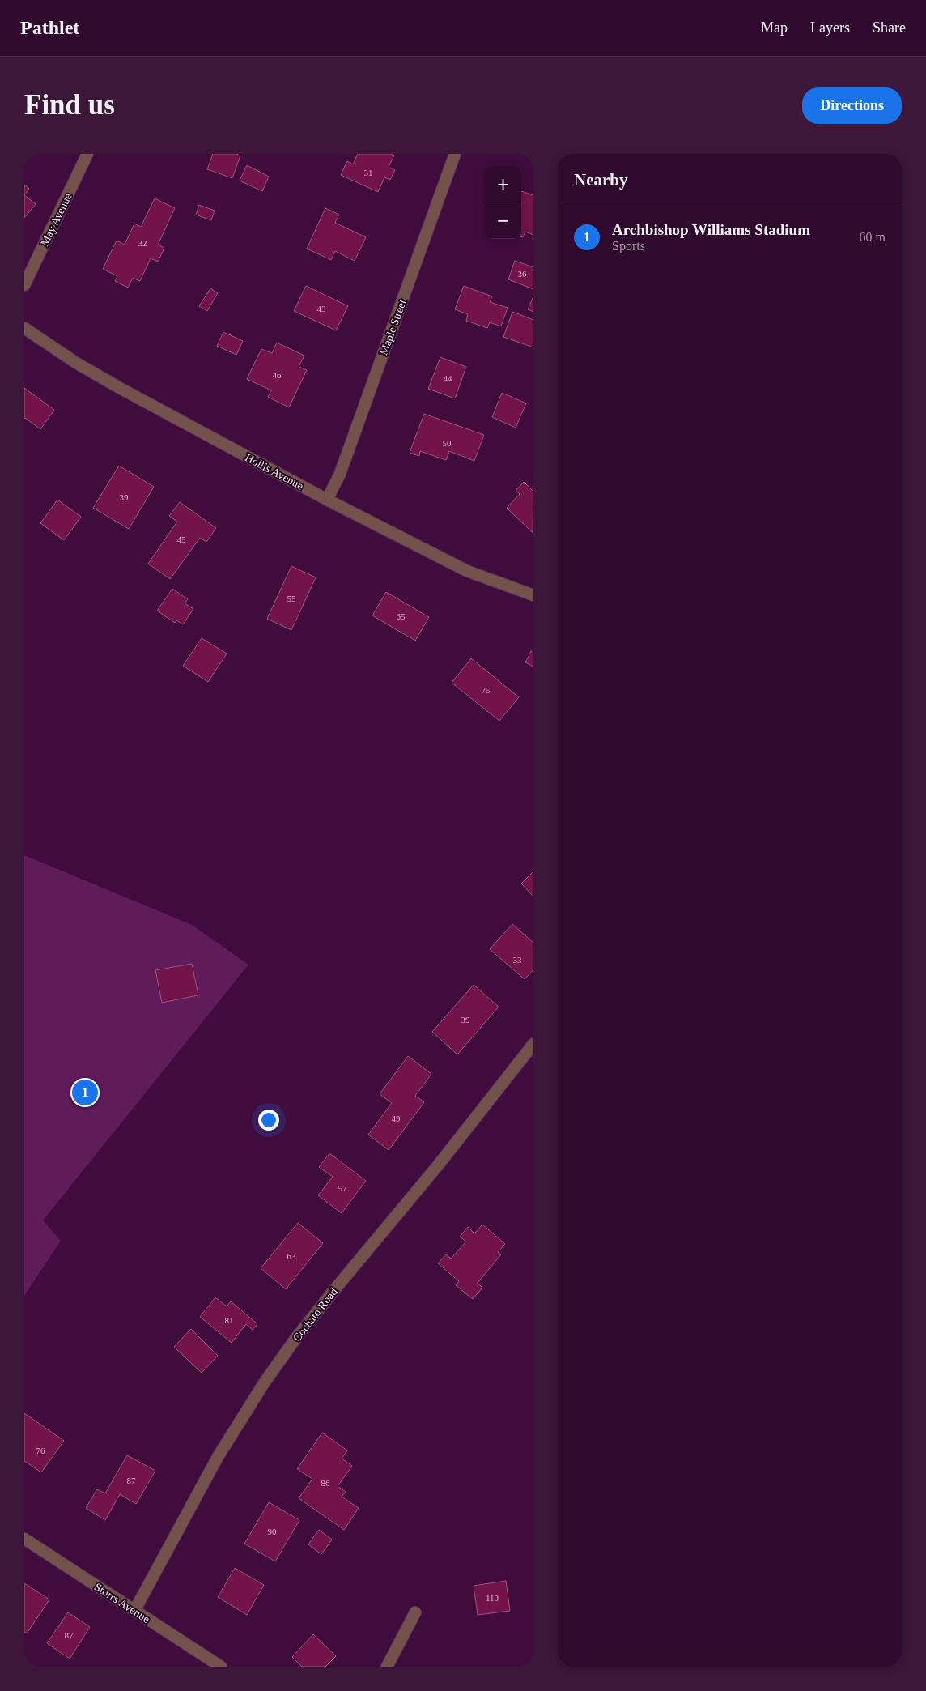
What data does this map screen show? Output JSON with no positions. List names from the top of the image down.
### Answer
{
  "streets": {
    "street": [
      "May Avenue",
      "Maple Street",
      "Hollis Avenue",
      "Cochato Road",
      "Storrs Avenue"
    ]
  },
  "crossings": [
    ["Maple Street", "Hollis Avenue"],
    ["Cochato Road", "Storrs Avenue"]
  ],
  "house_numbers": [
    "31",
    "32",
    "36",
    "43",
    "46",
    "44",
    "50",
    "39",
    "45",
    "55",
    "65",
    "75",
    "33",
    "39",
    "49",
    "57",
    "63",
    "81",
    "76",
    "87",
    "86",
    "90",
    "110",
    "87"
  ],
  "page": {
    "header": "Pathlet",
    "nav": ["Map", "Layers", "Share"],
    "buttons": "Directions",
    "title": "Find us",
    "heading": "Nearby",
    "map_buttons": ["+", "−"],
    "list": [
      {
        "mark": "1",
        "name": "Archbishop Williams Stadium",
        "note": "Sports",
        "value": "60 m"
      }
    ],
    "pins": "1"
  }
}
